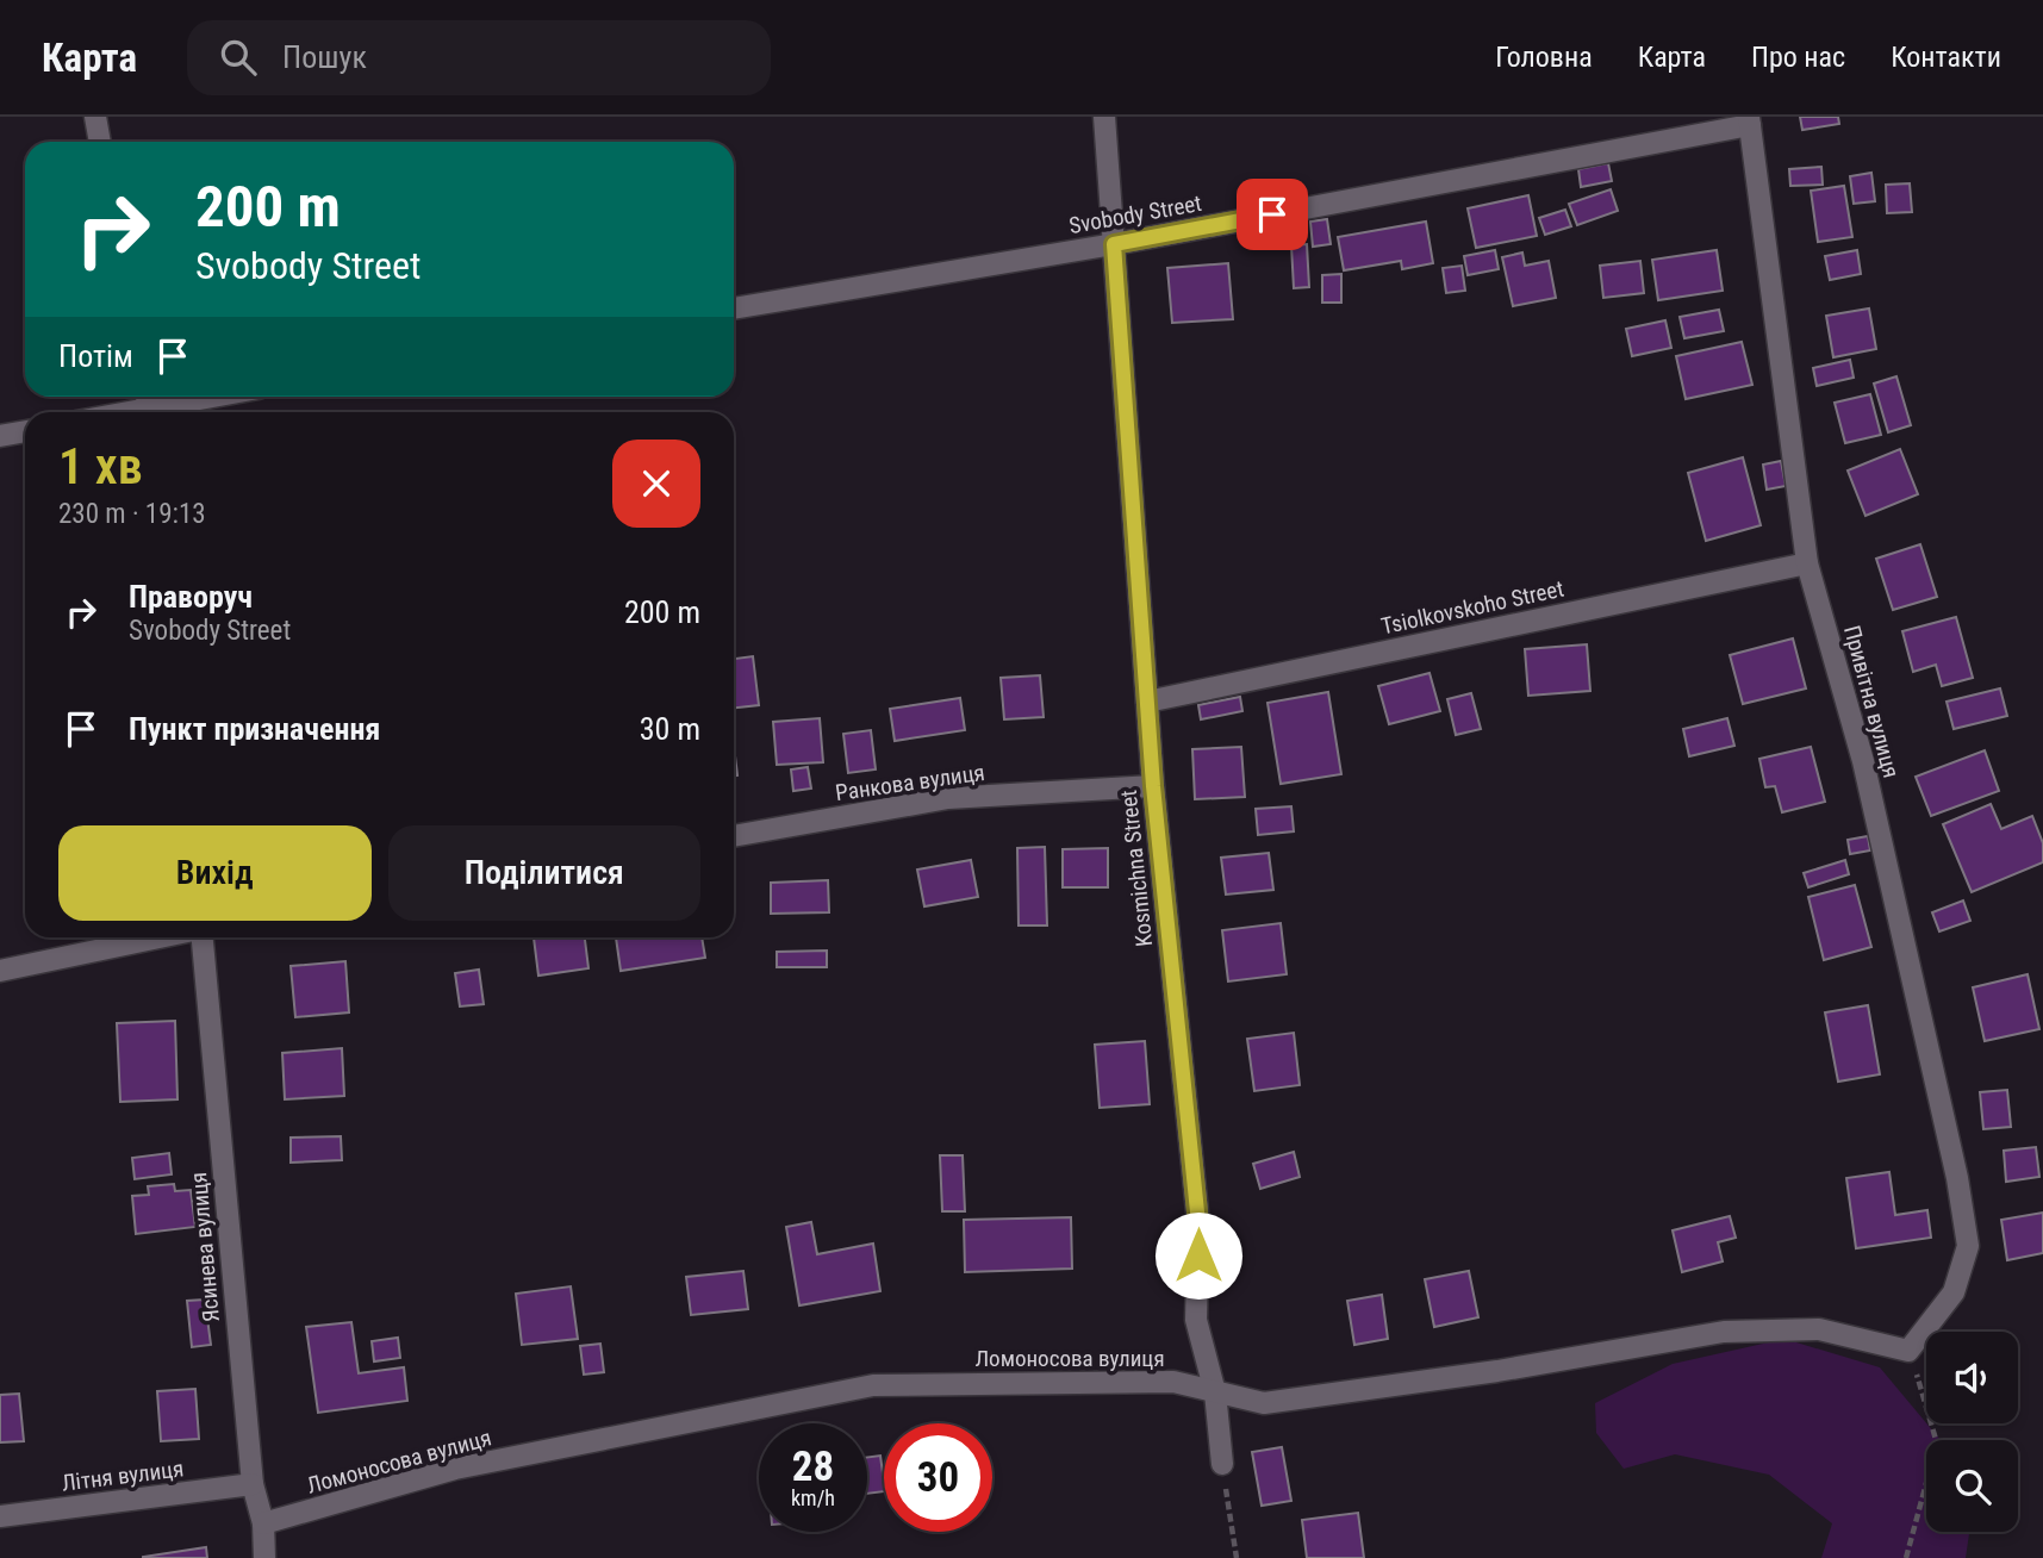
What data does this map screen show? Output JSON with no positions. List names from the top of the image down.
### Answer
{
  "streets": {
    "street": [
      "Svobody Street",
      "Tsiolkovskoho Street",
      "Привітна вулиця",
      "Ранкова вулиця",
      "Kosmichna Street",
      "Ясинева вулиця",
      "Ломоносова вулиця",
      "Літня вулиця"
    ]
  },
  "crossings": [
    ["Svobody Street", "Привітна вулиця"],
    ["Svobody Street", "Kosmichna Street"],
    ["Tsiolkovskoho Street", "Привітна вулиця"],
    ["Tsiolkovskoho Street", "Kosmichna Street"],
    ["Привітна вулиця", "Ломоносова вулиця"],
    ["Ранкова вулиця", "Kosmichna Street"],
    ["Kosmichna Street", "Ломоносова вулиця"],
    ["Ясинева вулиця", "Ломоносова вулиця"],
    ["Ясинева вулиця", "Літня вулиця"]
  ],
  "page": {
    "header": "Карта",
    "search": "Пошук",
    "nav": [
      "Головна",
      "Карта",
      "Про нас",
      "Контакти"
    ],
    "turn": ["200 m", "Svobody Street"],
    "then": "Потім",
    "heading": ["1 хв", "230 m · 19:13"],
    "list": [
      {
        "name": "Праворуч",
        "note": "Svobody Street",
        "value": "200 m"
      },
      {
        "name": "Пункт призначення",
        "value": "30 m"
      }
    ],
    "buttons": ["Вихід", "Поділитися"],
    "speed": "28 km/h",
    "limit": "30"
  }
}
